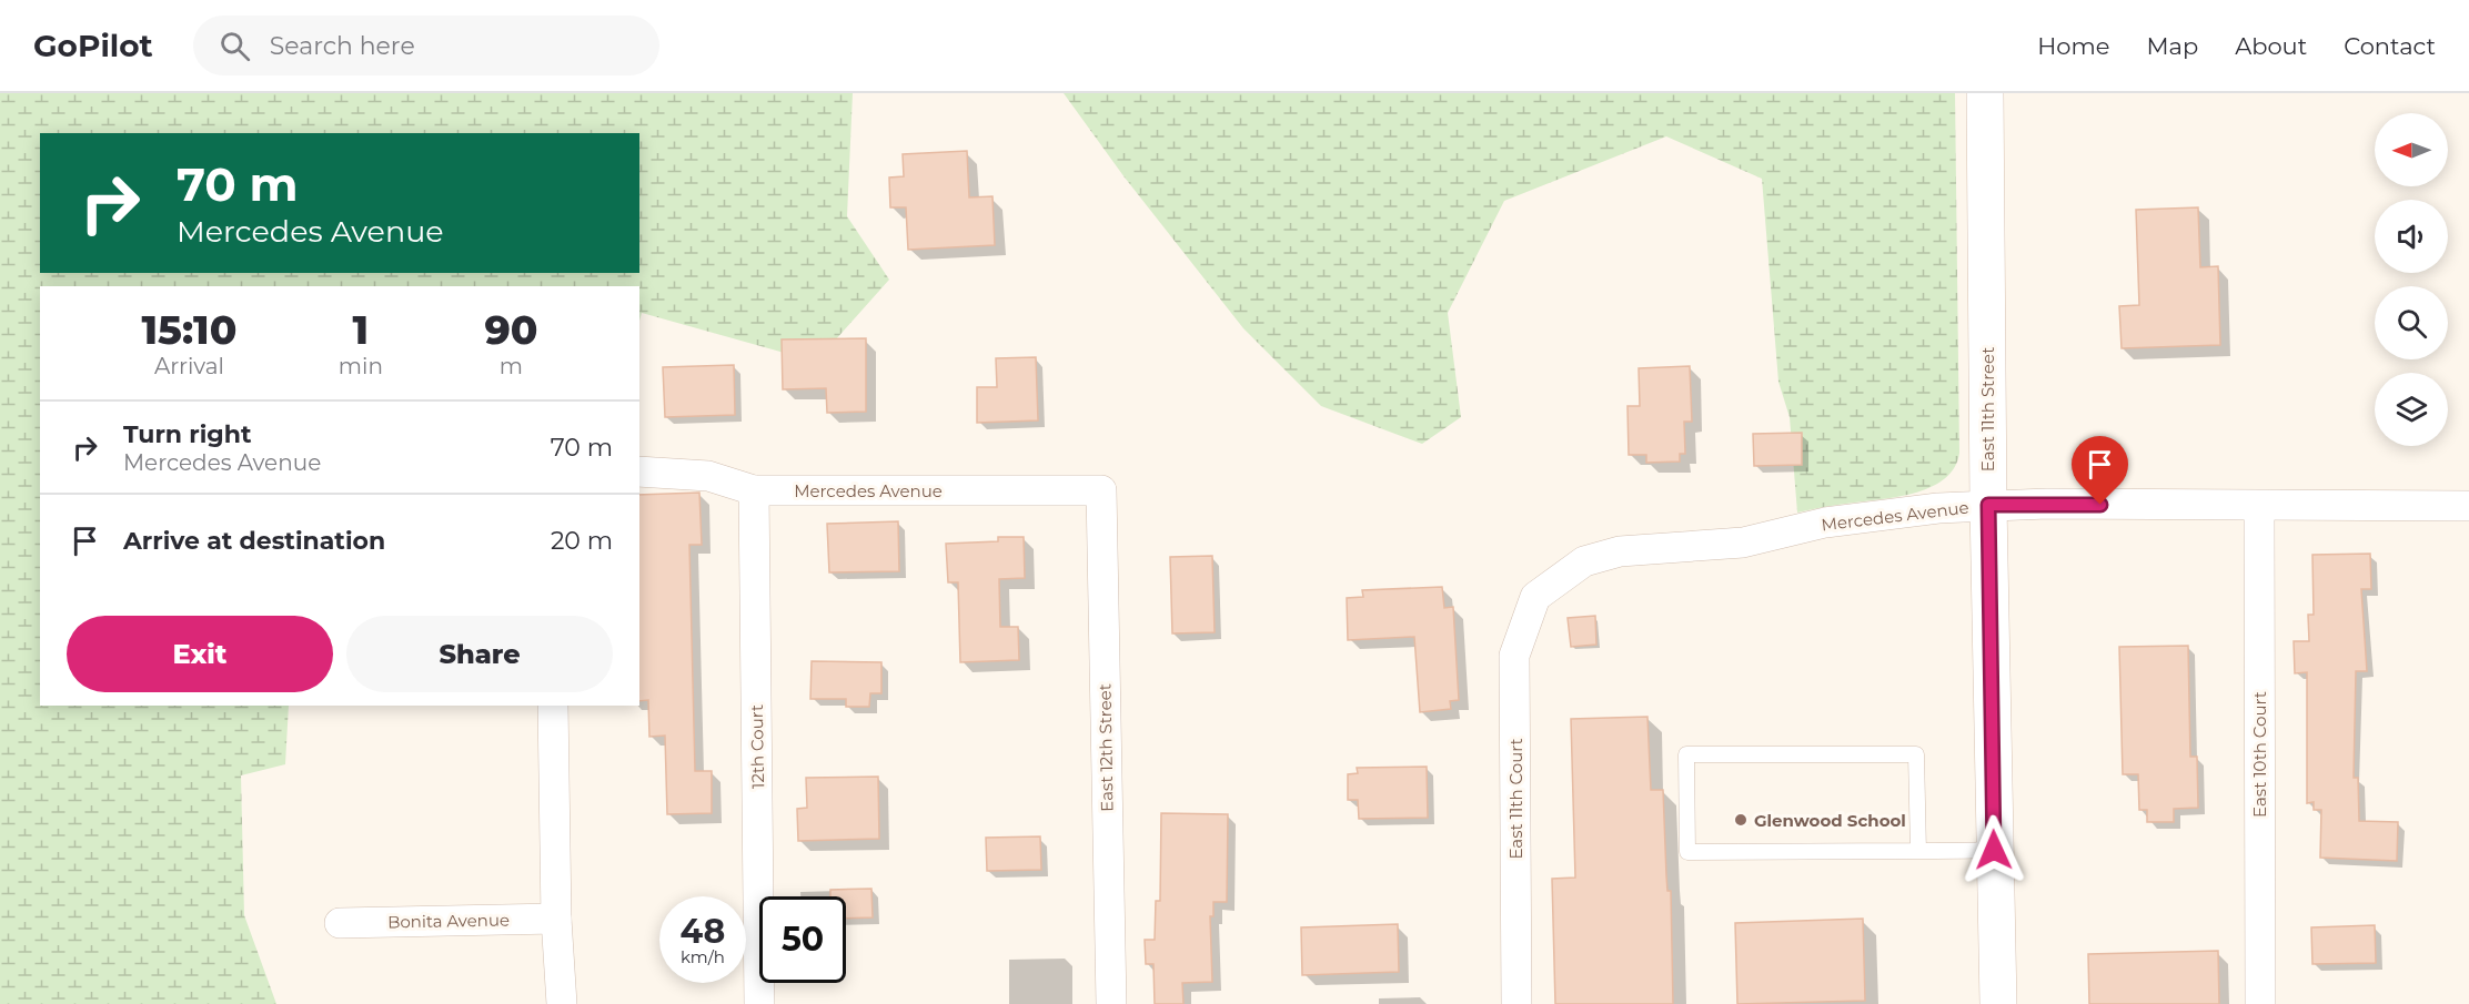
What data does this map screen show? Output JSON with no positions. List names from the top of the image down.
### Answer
{
  "streets": {
    "main road": ["East 11th Street"],
    "street": [
      "Mercedes Avenue",
      "12th Court",
      "East 12th Street",
      "East 10th Court",
      "East 11th Court",
      "Bonita Avenue"
    ]
  },
  "crossings": [
    ["East 11th Street", "Mercedes Avenue"],
    ["Mercedes Avenue", "12th Court"],
    ["Mercedes Avenue", "East 12th Street"],
    ["Mercedes Avenue", "East 10th Court"],
    ["Mercedes Avenue", "East 11th Court"]
  ],
  "places": ["Glenwood School"],
  "north": "left",
  "page": {
    "header": "GoPilot",
    "search": "Search here",
    "nav": [
      "Home",
      "Map",
      "About",
      "Contact"
    ],
    "turn": ["70 m", "Mercedes Avenue"],
    "eta": [
      "15:10",
      "Arrival",
      "1",
      "min",
      "90",
      "m"
    ],
    "list": [
      {
        "name": "Turn right",
        "note": "Mercedes Avenue",
        "value": "70 m"
      },
      {
        "name": "Arrive at destination",
        "value": "20 m"
      }
    ],
    "buttons": ["Exit", "Share"],
    "speed": "48 km/h",
    "limit": "50"
  }
}
